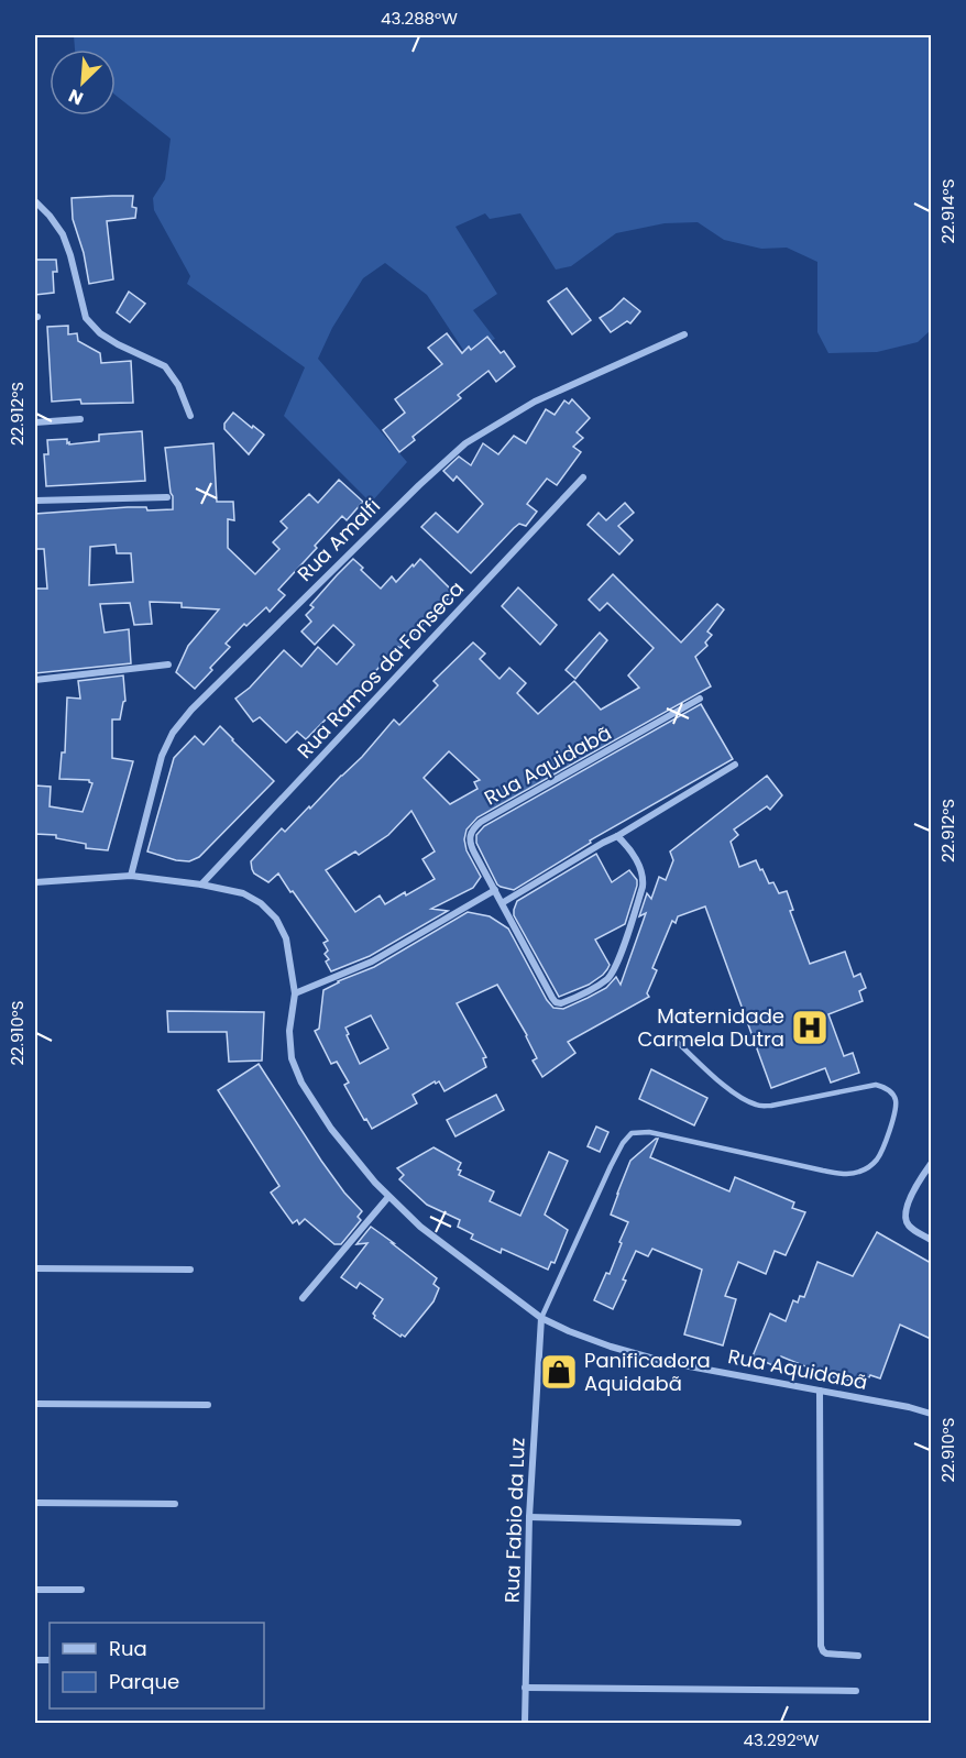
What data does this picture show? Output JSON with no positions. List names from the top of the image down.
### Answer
{
  "streets": {
    "street": [
      "Rua Amalfi",
      "Rua Ramos da Fonseca",
      "Rua Aquidabã",
      "Rua Fabio da Luz"
    ]
  },
  "crossings": [
    ["Rua Amalfi", "Rua Aquidabã"],
    ["Rua Ramos da Fonseca", "Rua Aquidabã"],
    ["Rua Aquidabã", "Rua Fabio da Luz"]
  ],
  "places": {
    "hospital": ["Maternidade Carmela Dutra"],
    "shop": ["Panificadora Aquidabã"]
  },
  "legend": ["Rua", "Parque"],
  "north": "bottom left",
  "coordinates": [
    "43.288°W",
    "22.914°S",
    "22.912°S",
    "22.910°S",
    "43.292°W"
  ]
}
